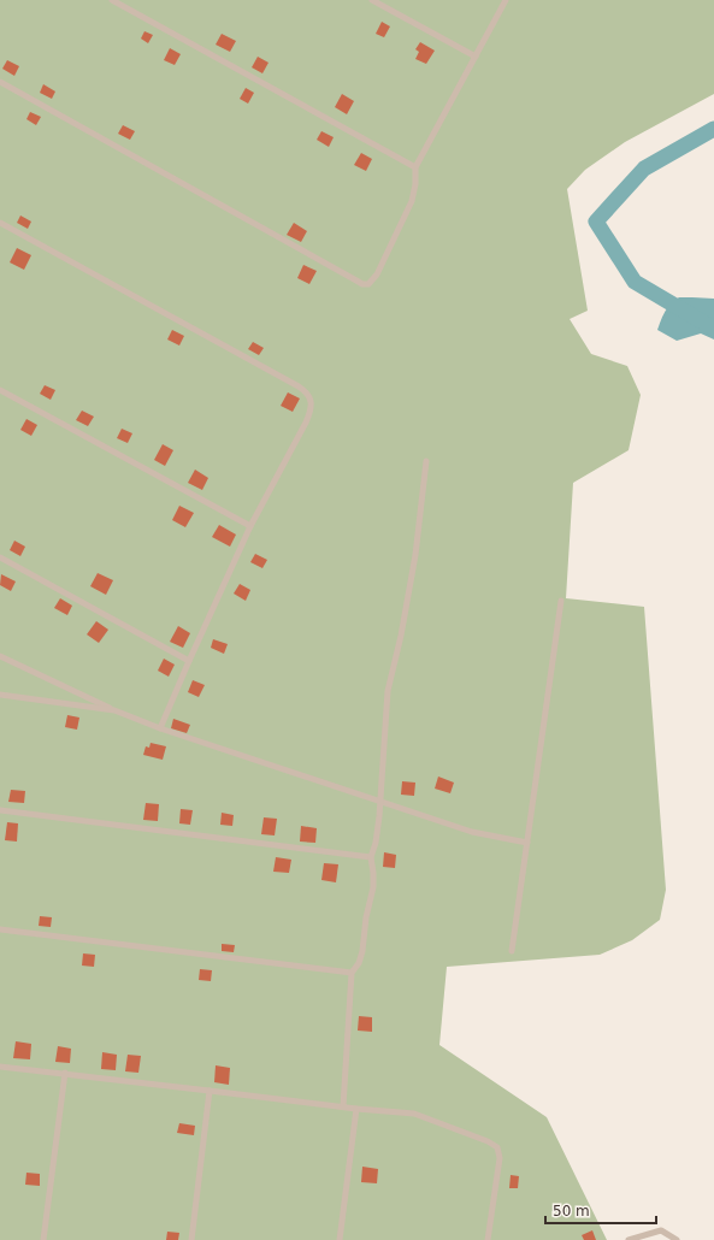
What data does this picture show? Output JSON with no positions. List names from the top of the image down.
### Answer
{
  "scale_bar": "50 m"
}
